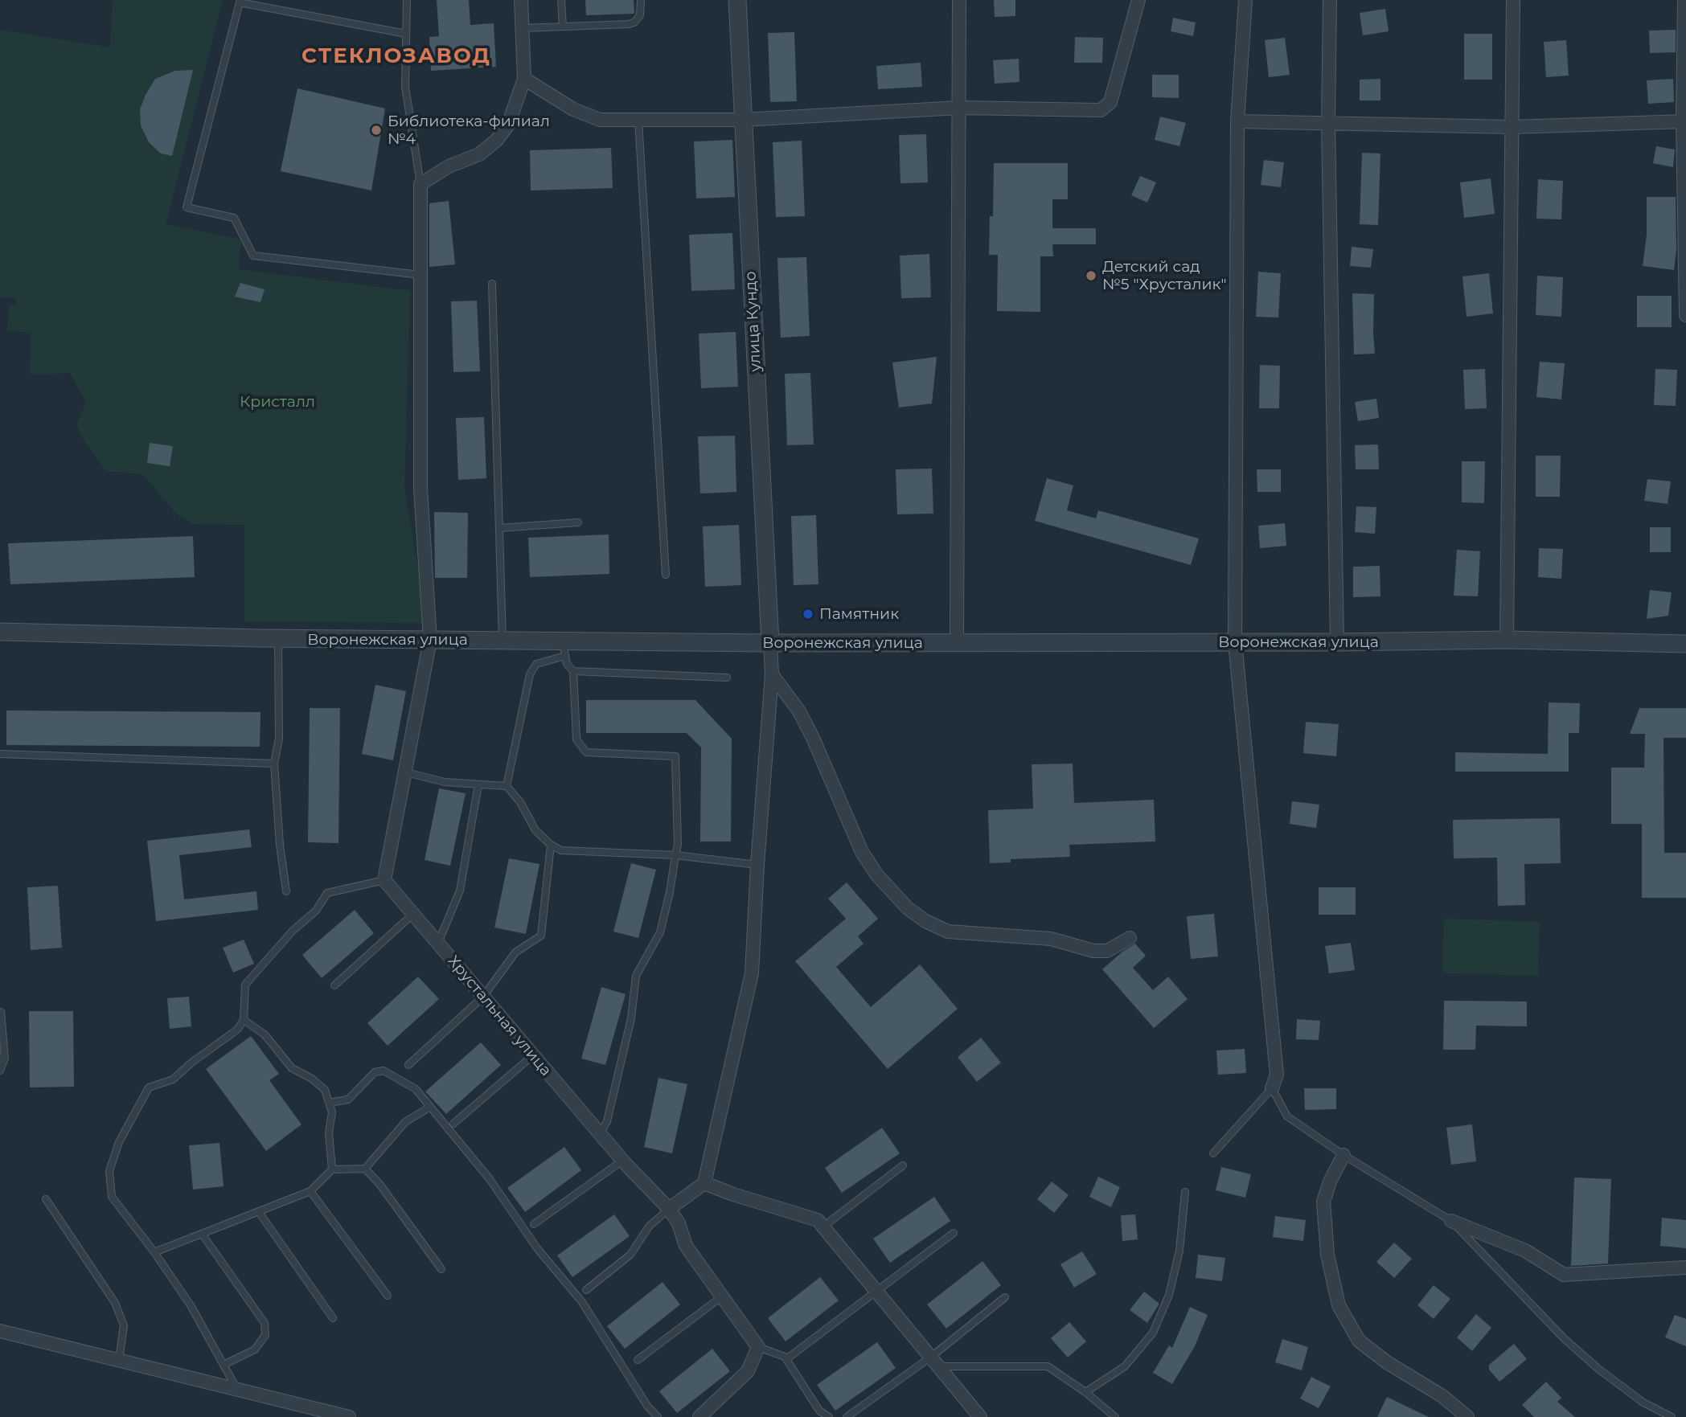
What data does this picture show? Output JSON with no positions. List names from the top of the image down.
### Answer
{
  "streets": {
    "street": ["улица Кундо", "Воронежская улица", "Хрустальная улица"]
  },
  "crossings": [
    ["улица Кундо", "Воронежская улица"]
  ],
  "districts": ["СТЕКЛОЗАВОД"],
  "parks": ["Кристалл"],
  "places": ["Библиотека-филиал №4", "Детский сад №5 \"Хрусталик\"", "Памятник"]
}
